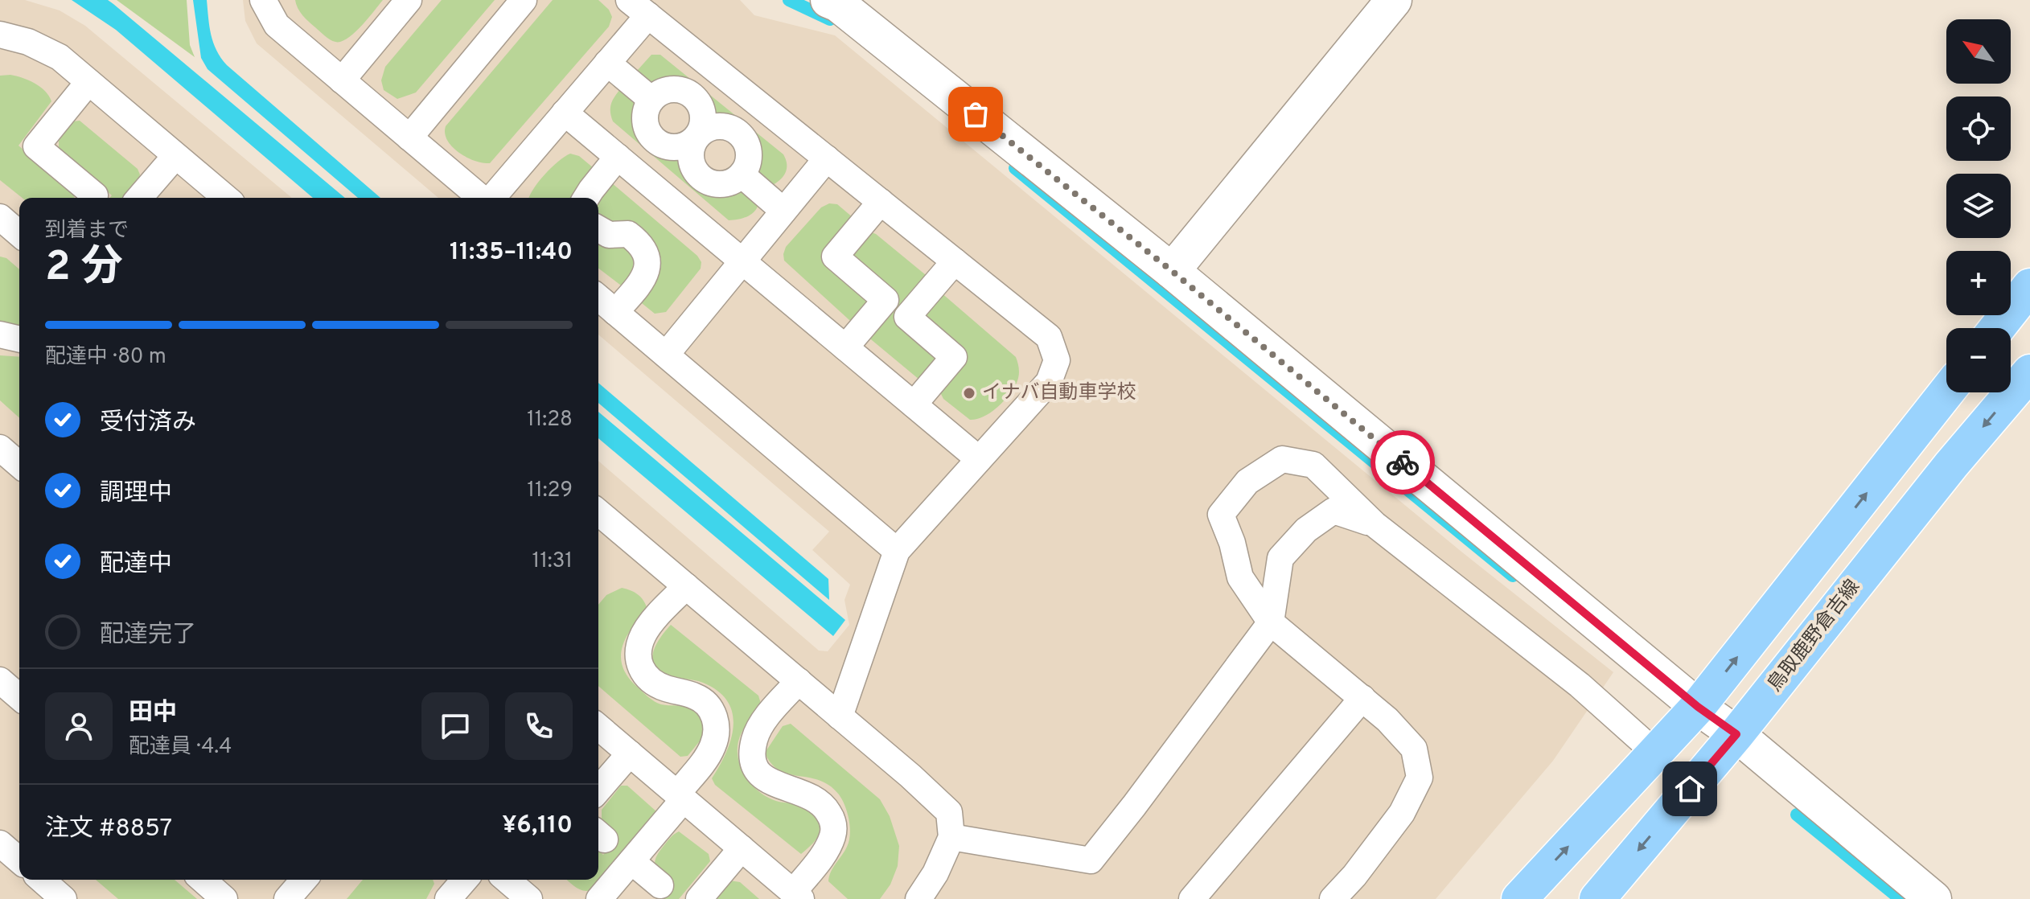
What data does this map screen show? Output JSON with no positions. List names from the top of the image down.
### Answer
{
  "streets": {
    "main road": ["鳥取鹿野倉吉線"]
  },
  "places": ["イナバ自動車学校"],
  "north": "top left",
  "page": {
    "map_buttons": ["+", "−"],
    "heading": ["2 分", "到着まで", "11:35–11:40"],
    "panel": [
      "田中",
      "配達員 · 4.4",
      "注文 #8857",
      "¥6,110"
    ],
    "bar": "配達中 · 80 m",
    "list": [
      ["受付済み", "11:28"],
      ["調理中", "11:29"],
      ["配達中", "11:31"],
      "配達完了"
    ]
  }
}
